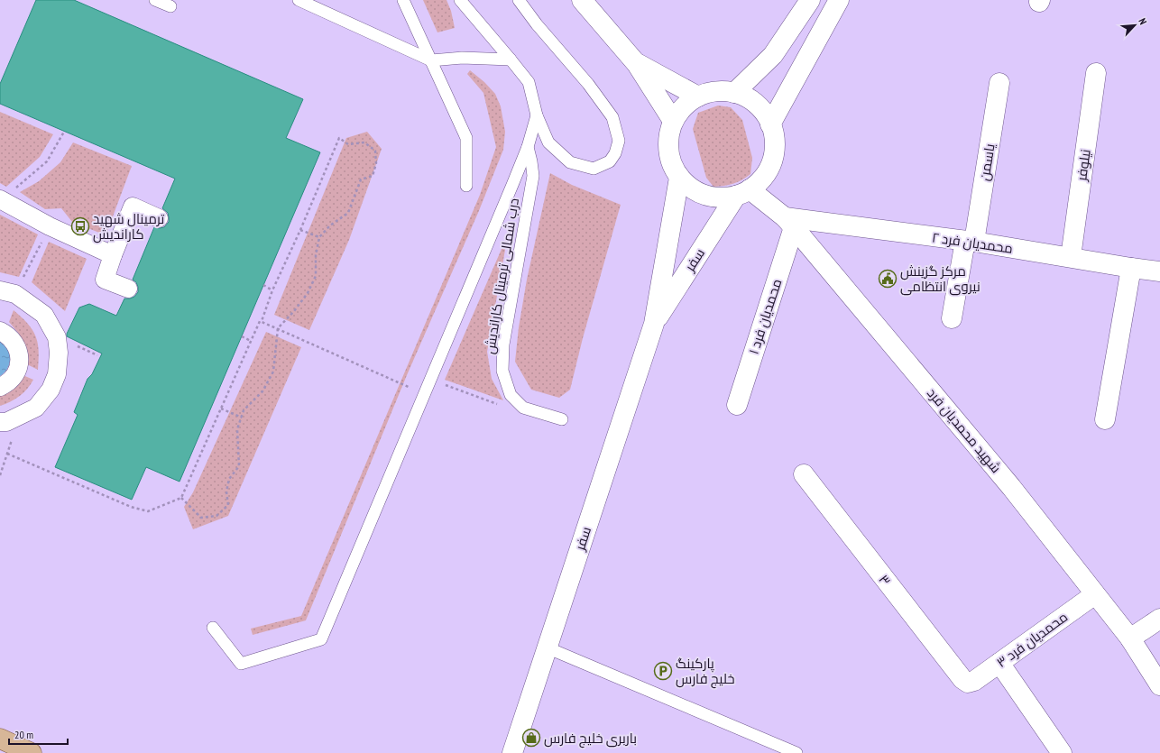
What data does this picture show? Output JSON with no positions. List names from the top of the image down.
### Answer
{
  "streets": {
    "street": [
      "یاسمن",
      "نیلوفر",
      "۲ محمدیان فرد",
      "سفر",
      "۱ محمدیان فرد",
      "شهید محمدیان فرد",
      "۳",
      "۳ محمدیان فرد"
    ],
    "lane": ["درب شمالی ترمینال کاراندیش"]
  },
  "crossings": [
    ["یاسمن", "۲ محمدیان فرد"],
    ["نیلوفر", "۲ محمدیان فرد"],
    ["۲ محمدیان فرد", "۱ محمدیان فرد"],
    ["۲ محمدیان فرد", "شهید محمدیان فرد"],
    ["سفر", "شهید محمدیان فرد"],
    ["۱ محمدیان فرد", "شهید محمدیان فرد"],
    ["شهید محمدیان فرد", "۳ محمدیان فرد"],
    ["۳", "۳ محمدیان فرد"]
  ],
  "places": {
    "bus stop": ["ترمینال شهید کاراندیش"],
    "public building": ["مرکز گزینش نیروی انتظامی"],
    "parking": ["پارکینگ خلیج فارس"],
    "shop": ["باربری خلیج فارس"]
  },
  "scale_bar": "20 m",
  "north": "top right"
}
